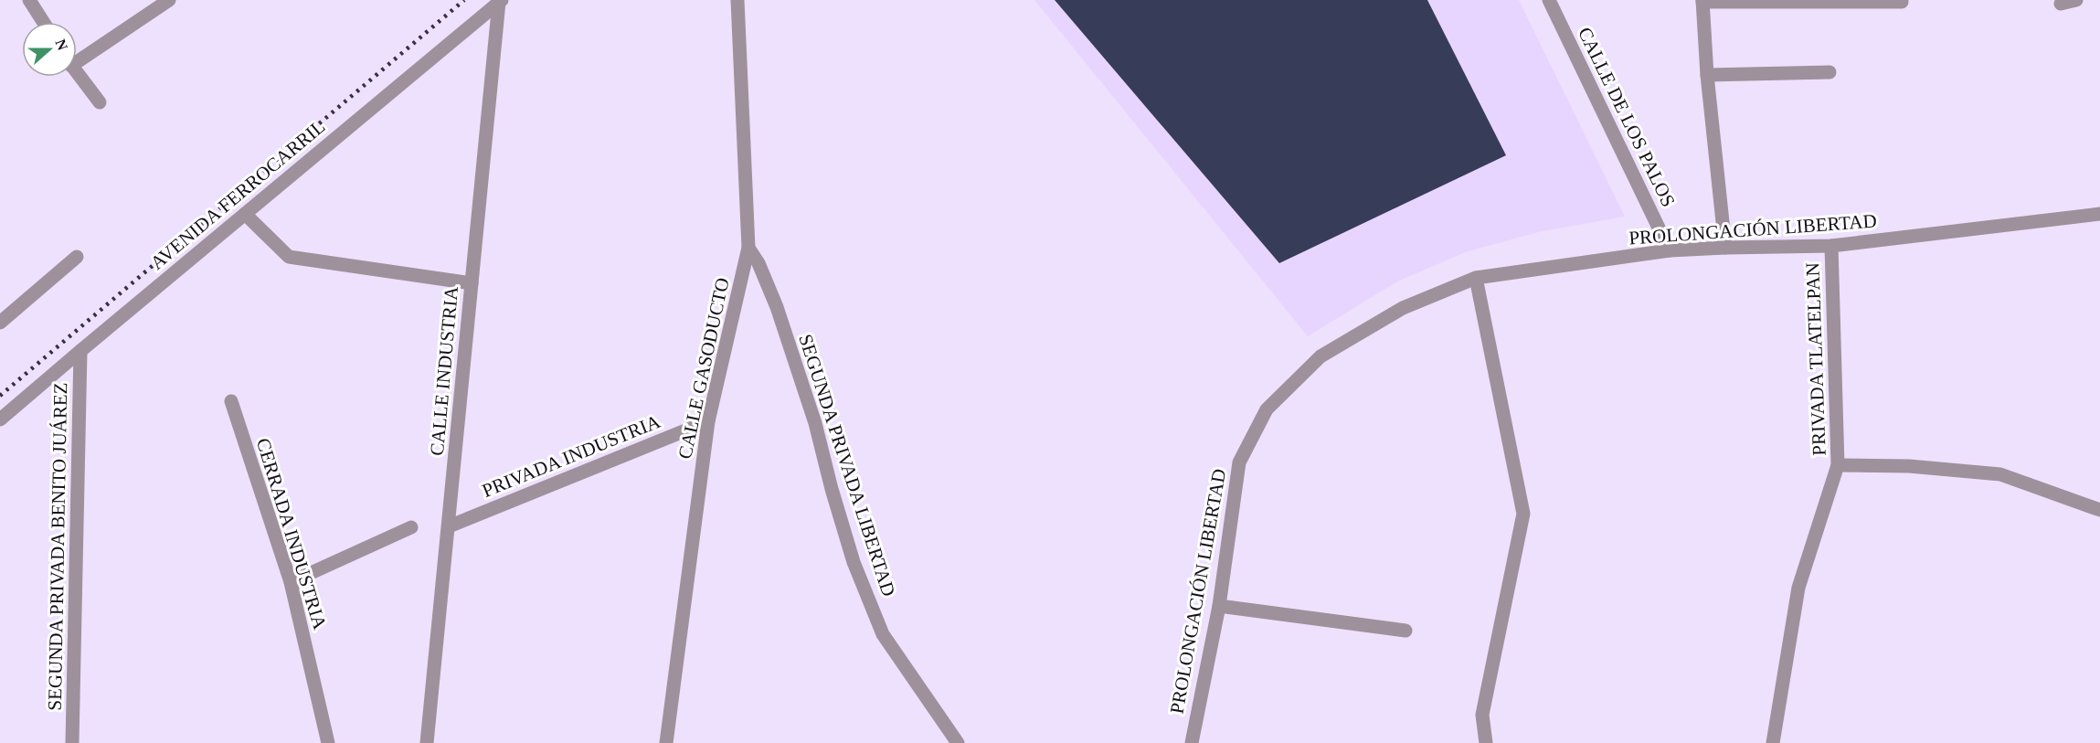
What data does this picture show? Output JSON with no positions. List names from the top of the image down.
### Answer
{
  "streets": {
    "street": [
      "CALLE DE LOS PALOS",
      "AVENIDA FERROCARRIL",
      "PROLONGACIÓN LIBERTAD",
      "PRIVADA TLATELPAN",
      "CALLE GASODUCTO",
      "CALLE INDUSTRIA",
      "PRIVADA INDUSTRIA",
      "SEGUNDA PRIVADA LIBERTAD",
      "CERRADA INDUSTRIA",
      "SEGUNDA PRIVADA BENITO JUÁREZ"
    ]
  },
  "crossings": [
    ["CALLE DE LOS PALOS", "PROLONGACIÓN LIBERTAD"],
    ["AVENIDA FERROCARRIL", "CALLE INDUSTRIA"],
    ["AVENIDA FERROCARRIL", "SEGUNDA PRIVADA BENITO JUÁREZ"],
    ["PROLONGACIÓN LIBERTAD", "PRIVADA TLATELPAN"],
    ["CALLE GASODUCTO", "PRIVADA INDUSTRIA"],
    ["CALLE GASODUCTO", "SEGUNDA PRIVADA LIBERTAD"],
    ["CALLE INDUSTRIA", "PRIVADA INDUSTRIA"]
  ],
  "north": "right"
}
